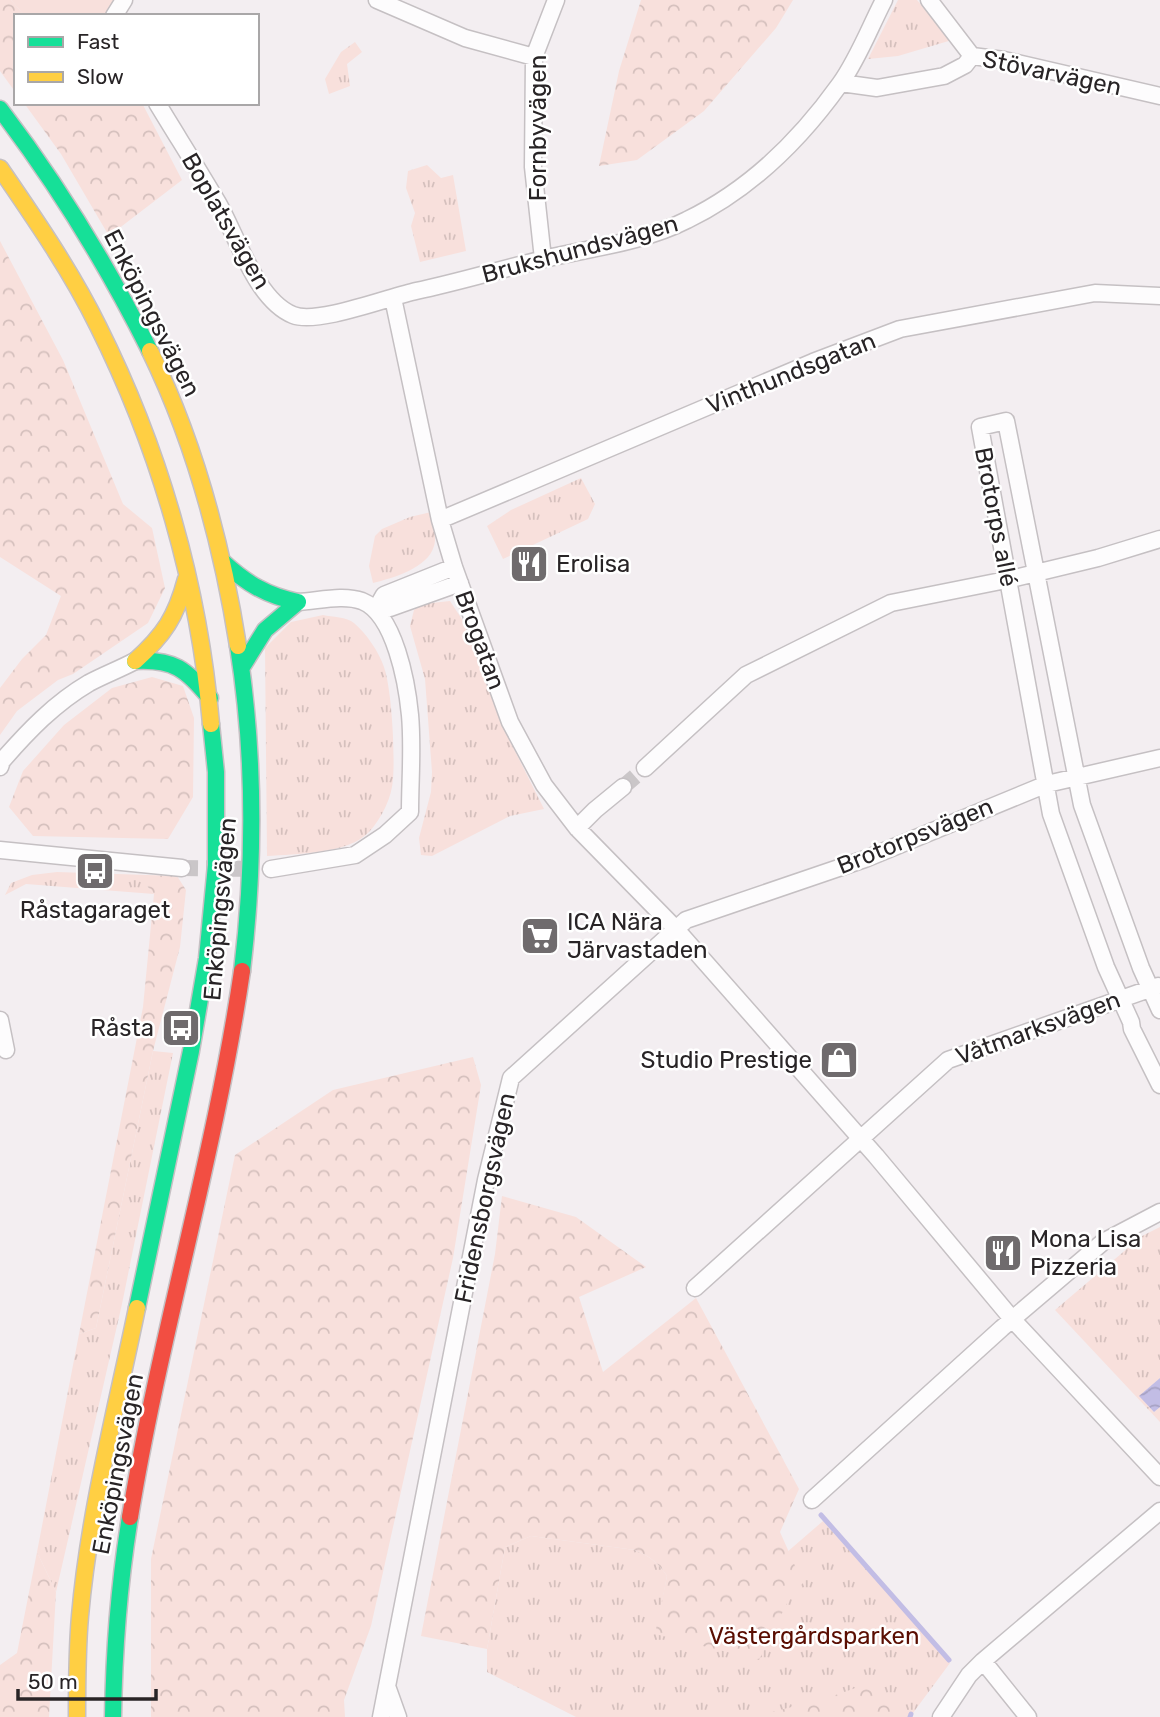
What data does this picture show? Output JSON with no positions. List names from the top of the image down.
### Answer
{
  "streets": {
    "main road": ["Enköpingsvägen"],
    "street": [
      "Stövarvägen",
      "Fornbyvägen",
      "Boplatsvägen",
      "Brukshundsvägen",
      "Vinthundsgatan",
      "Brotorps allé",
      "Brogatan",
      "Brotorpsvägen",
      "Våtmarksvägen",
      "Fridensborgsvägen"
    ]
  },
  "crossings": [
    ["Fornbyvägen", "Brukshundsvägen"],
    ["Boplatsvägen", "Brukshundsvägen"],
    ["Boplatsvägen", "Brogatan"],
    ["Brukshundsvägen", "Brogatan"],
    ["Vinthundsgatan", "Brogatan"],
    ["Brotorps allé", "Brotorpsvägen"],
    ["Brotorps allé", "Våtmarksvägen"],
    ["Brogatan", "Brotorpsvägen"],
    ["Brogatan", "Fridensborgsvägen"],
    ["Brotorpsvägen", "Fridensborgsvägen"]
  ],
  "parks": ["Västergårdsparken"],
  "places": {
    "restaurant": ["Erolisa", "Mona Lisa Pizzeria"],
    "bus stop": ["Råstagaraget", "Råsta"],
    "supermarket": ["ICA Nära Järvastaden"],
    "shop": ["Studio Prestige"]
  },
  "legend": ["Fast", "Slow"],
  "scale_bar": "50 m"
}
